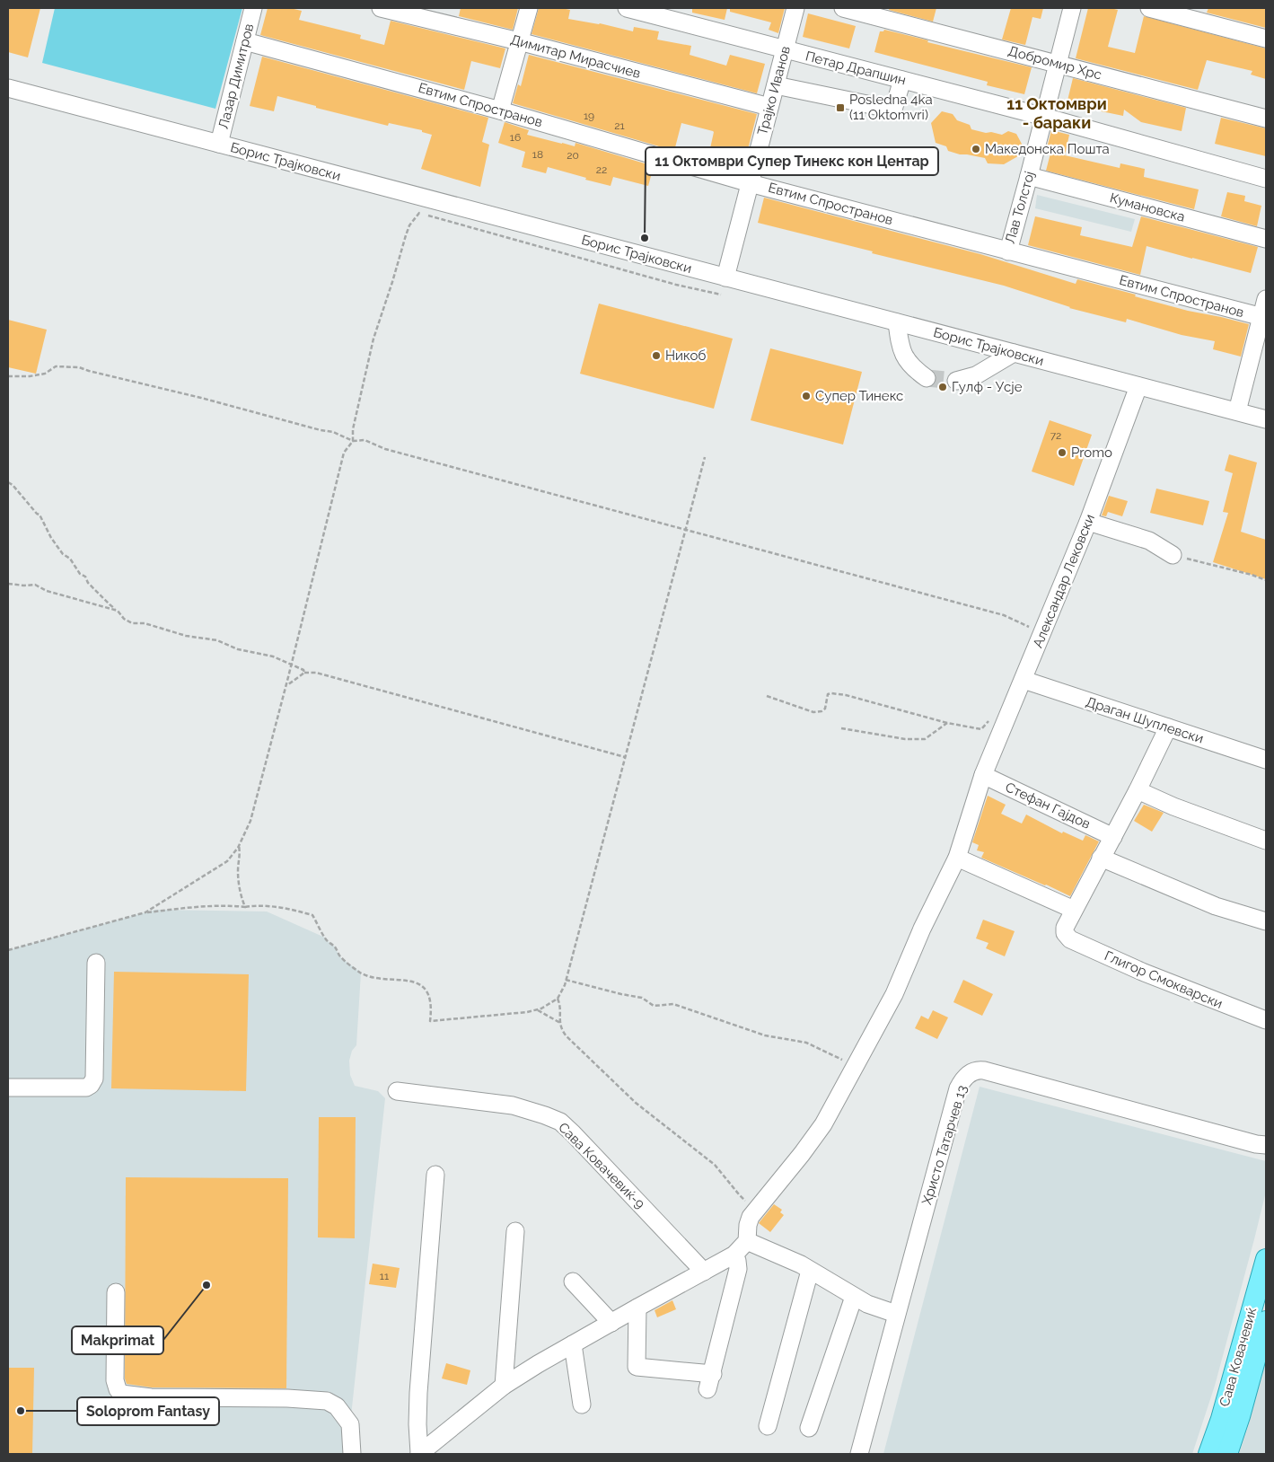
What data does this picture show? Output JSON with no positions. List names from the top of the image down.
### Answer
{
  "streets": {
    "main road": ["Сава Ковачевиќ"],
    "street": [
      "Димитар Мирасчиев",
      "Добромир Хрс",
      "Петар Драпшин",
      "Лазар Димитров",
      "Трајко Иванов",
      "Евтим Спространов",
      "Борис Трајковски",
      "Лав Толстој",
      "Кумановска",
      "Александар Лековски",
      "Драган Шуплевски",
      "Стефан Гајдов",
      "Глигор Смокварски",
      "Христо Татарчев 13",
      "Сава Ковачевиќ-9"
    ]
  },
  "crossings": [
    ["Димитар Мирасчиев", "Трајко Иванов"],
    ["Добромир Хрс", "Лав Толстој"],
    ["Петар Драпшин", "Трајко Иванов"],
    ["Петар Драпшин", "Лав Толстој"],
    ["Лазар Димитров", "Евтим Спространов"],
    ["Лазар Димитров", "Борис Трајковски"],
    ["Трајко Иванов", "Евтим Спространов"],
    ["Трајко Иванов", "Борис Трајковски"],
    ["Евтим Спространов", "Лав Толстој"],
    ["Борис Трајковски", "Александар Лековски"],
    ["Лав Толстој", "Кумановска"],
    ["Александар Лековски", "Драган Шуплевски"],
    ["Александар Лековски", "Стефан Гајдов"]
  ],
  "districts": ["11 Октомври - бараки"],
  "places": {
    "transit": ["Posledna 4ka (11 Oktomvri)"],
    "other": [
      "Македонска Пошта",
      "11 Октомври Супер Тинекс кон Центар",
      "Никоб",
      "Гулф - Усје",
      "Супер Тинекс",
      "Promo",
      "Makprimat",
      "Soloprom Fantasy"
    ]
  },
  "house_numbers": [
    "19",
    "21",
    "16",
    "18",
    "20",
    "22",
    "72",
    "11"
  ]
}
